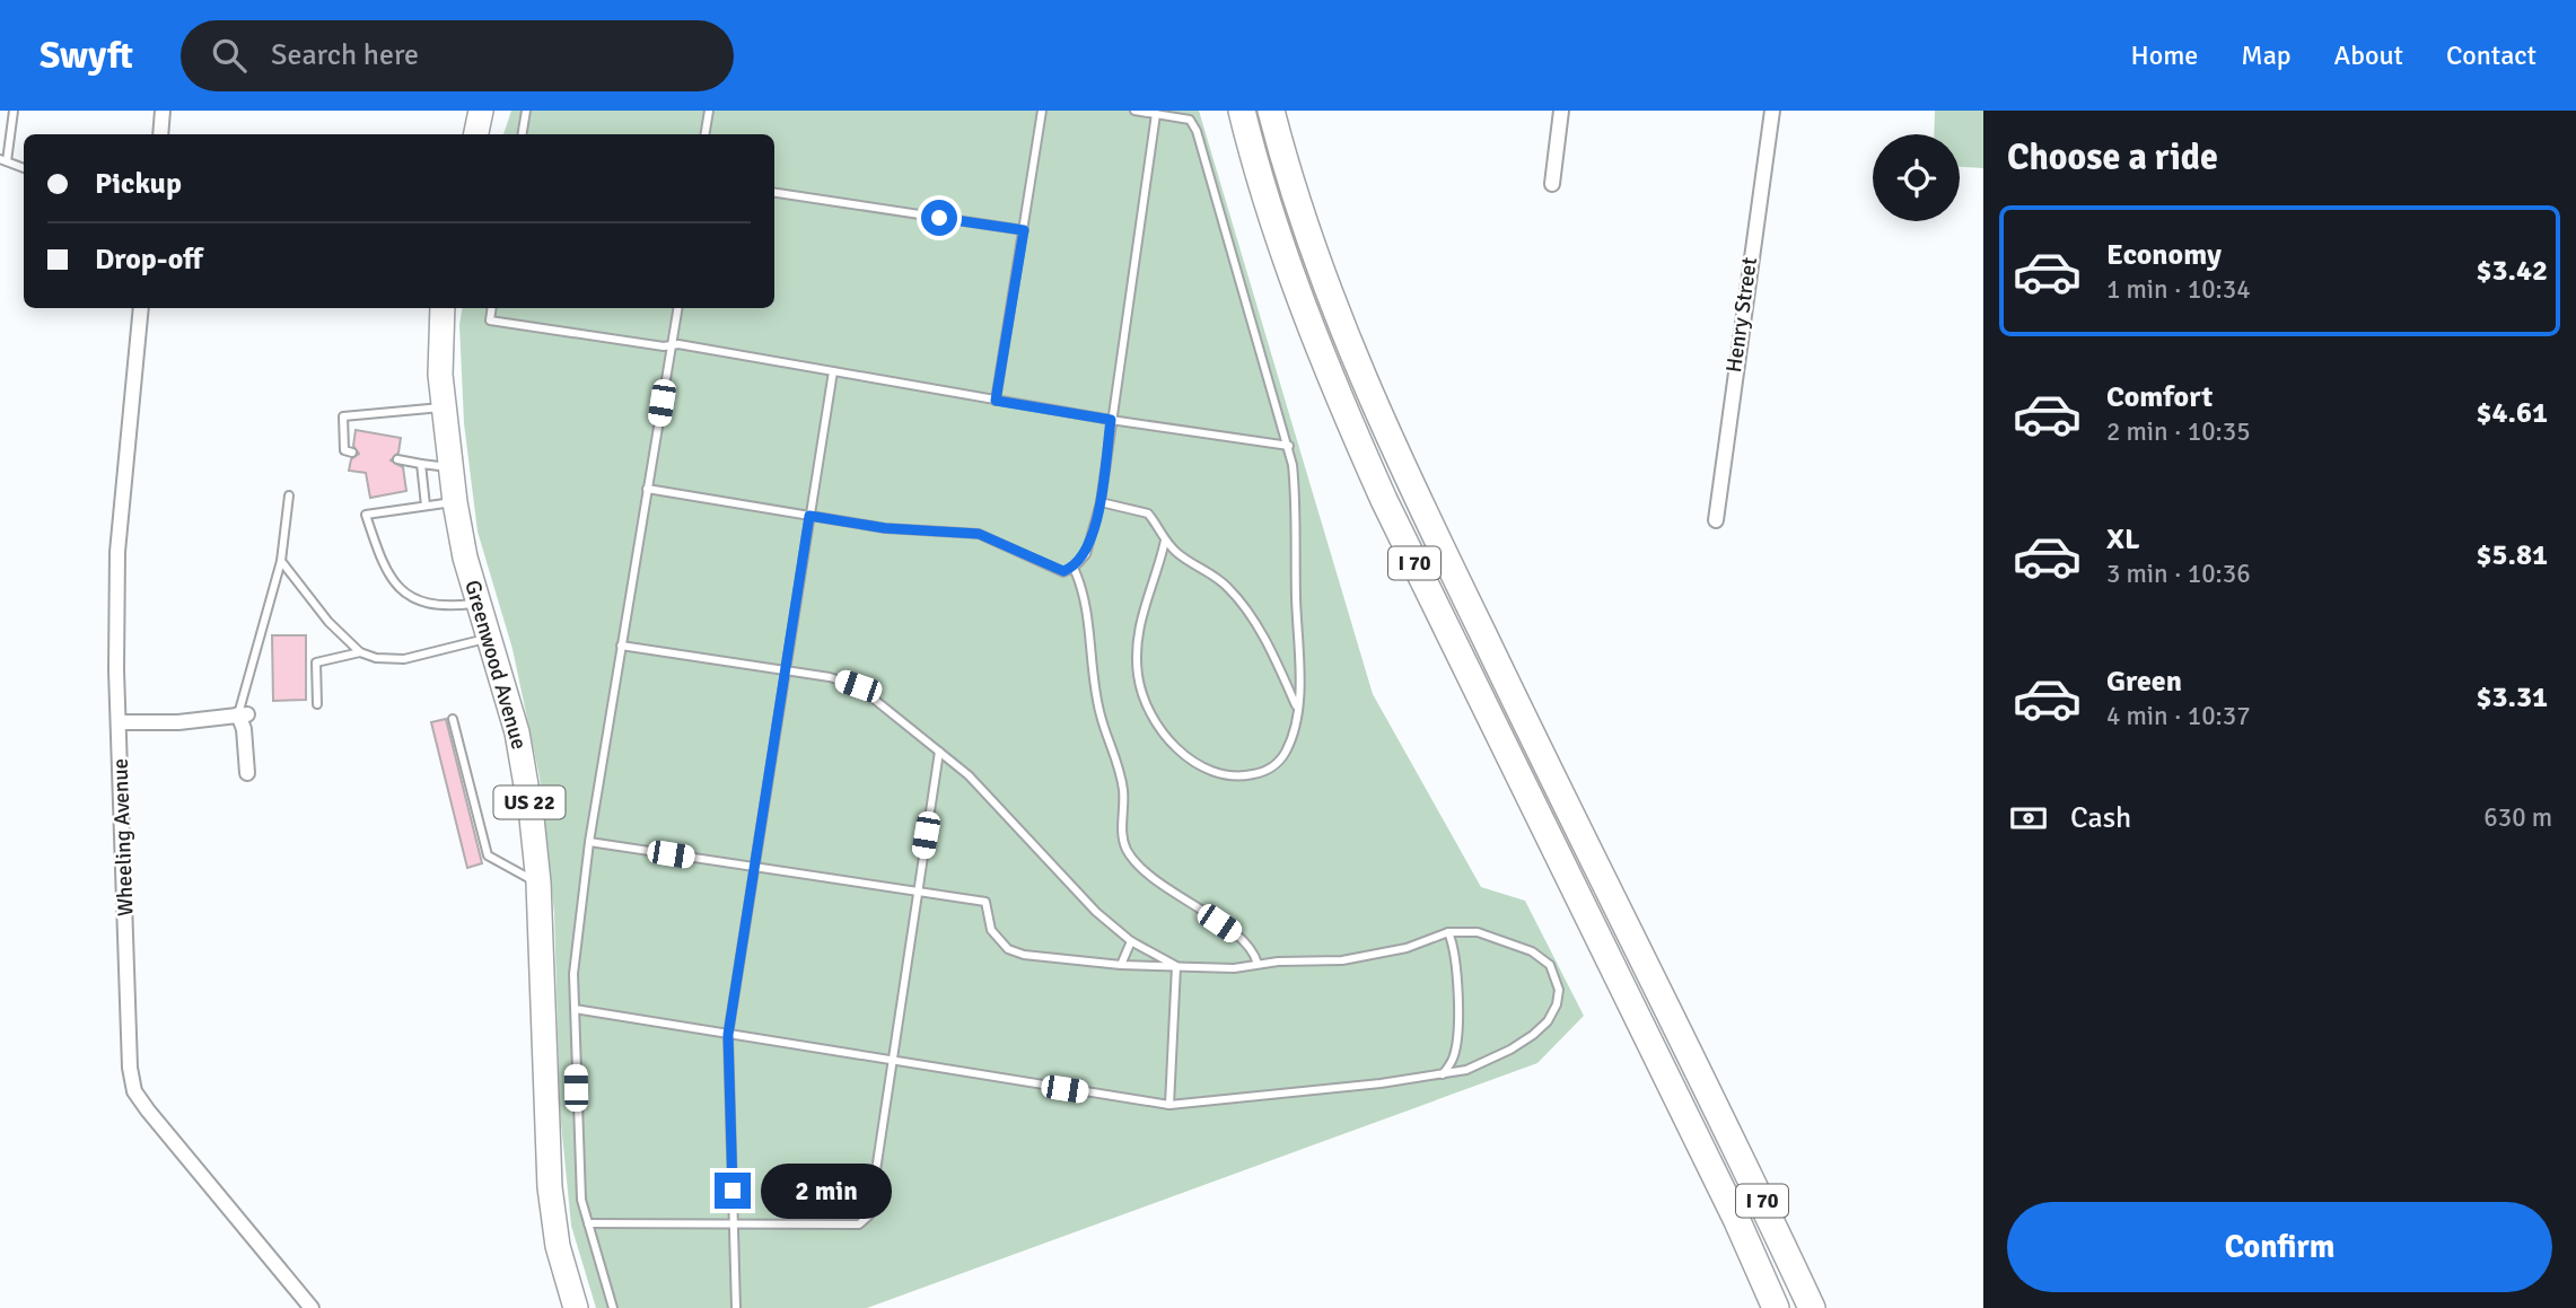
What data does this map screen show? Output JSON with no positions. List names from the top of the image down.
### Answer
{
  "streets": {
    "highway": ["I 70"],
    "main road": ["Greenwood Avenue", "US 22"],
    "street": ["Henry Street", "Wheeling Avenue"]
  },
  "page": {
    "header": "Swyft",
    "search": "Search here",
    "nav": [
      "Home",
      "Map",
      "About",
      "Contact"
    ],
    "heading": "Choose a ride",
    "banner": ["Pickup", "Drop-off"],
    "list": [
      {
        "name": "Economy",
        "note": "1 min · 10:34",
        "value": "$3.42"
      },
      {
        "name": "Comfort",
        "note": "2 min · 10:35",
        "value": "$4.61"
      },
      {
        "name": "XL",
        "note": "3 min · 10:36",
        "value": "$5.81"
      },
      {
        "name": "Green",
        "note": "4 min · 10:37",
        "value": "$3.31"
      }
    ],
    "pay": ["Cash", "630 m"],
    "bubble": "2 min",
    "buttons": "Confirm"
  }
}
